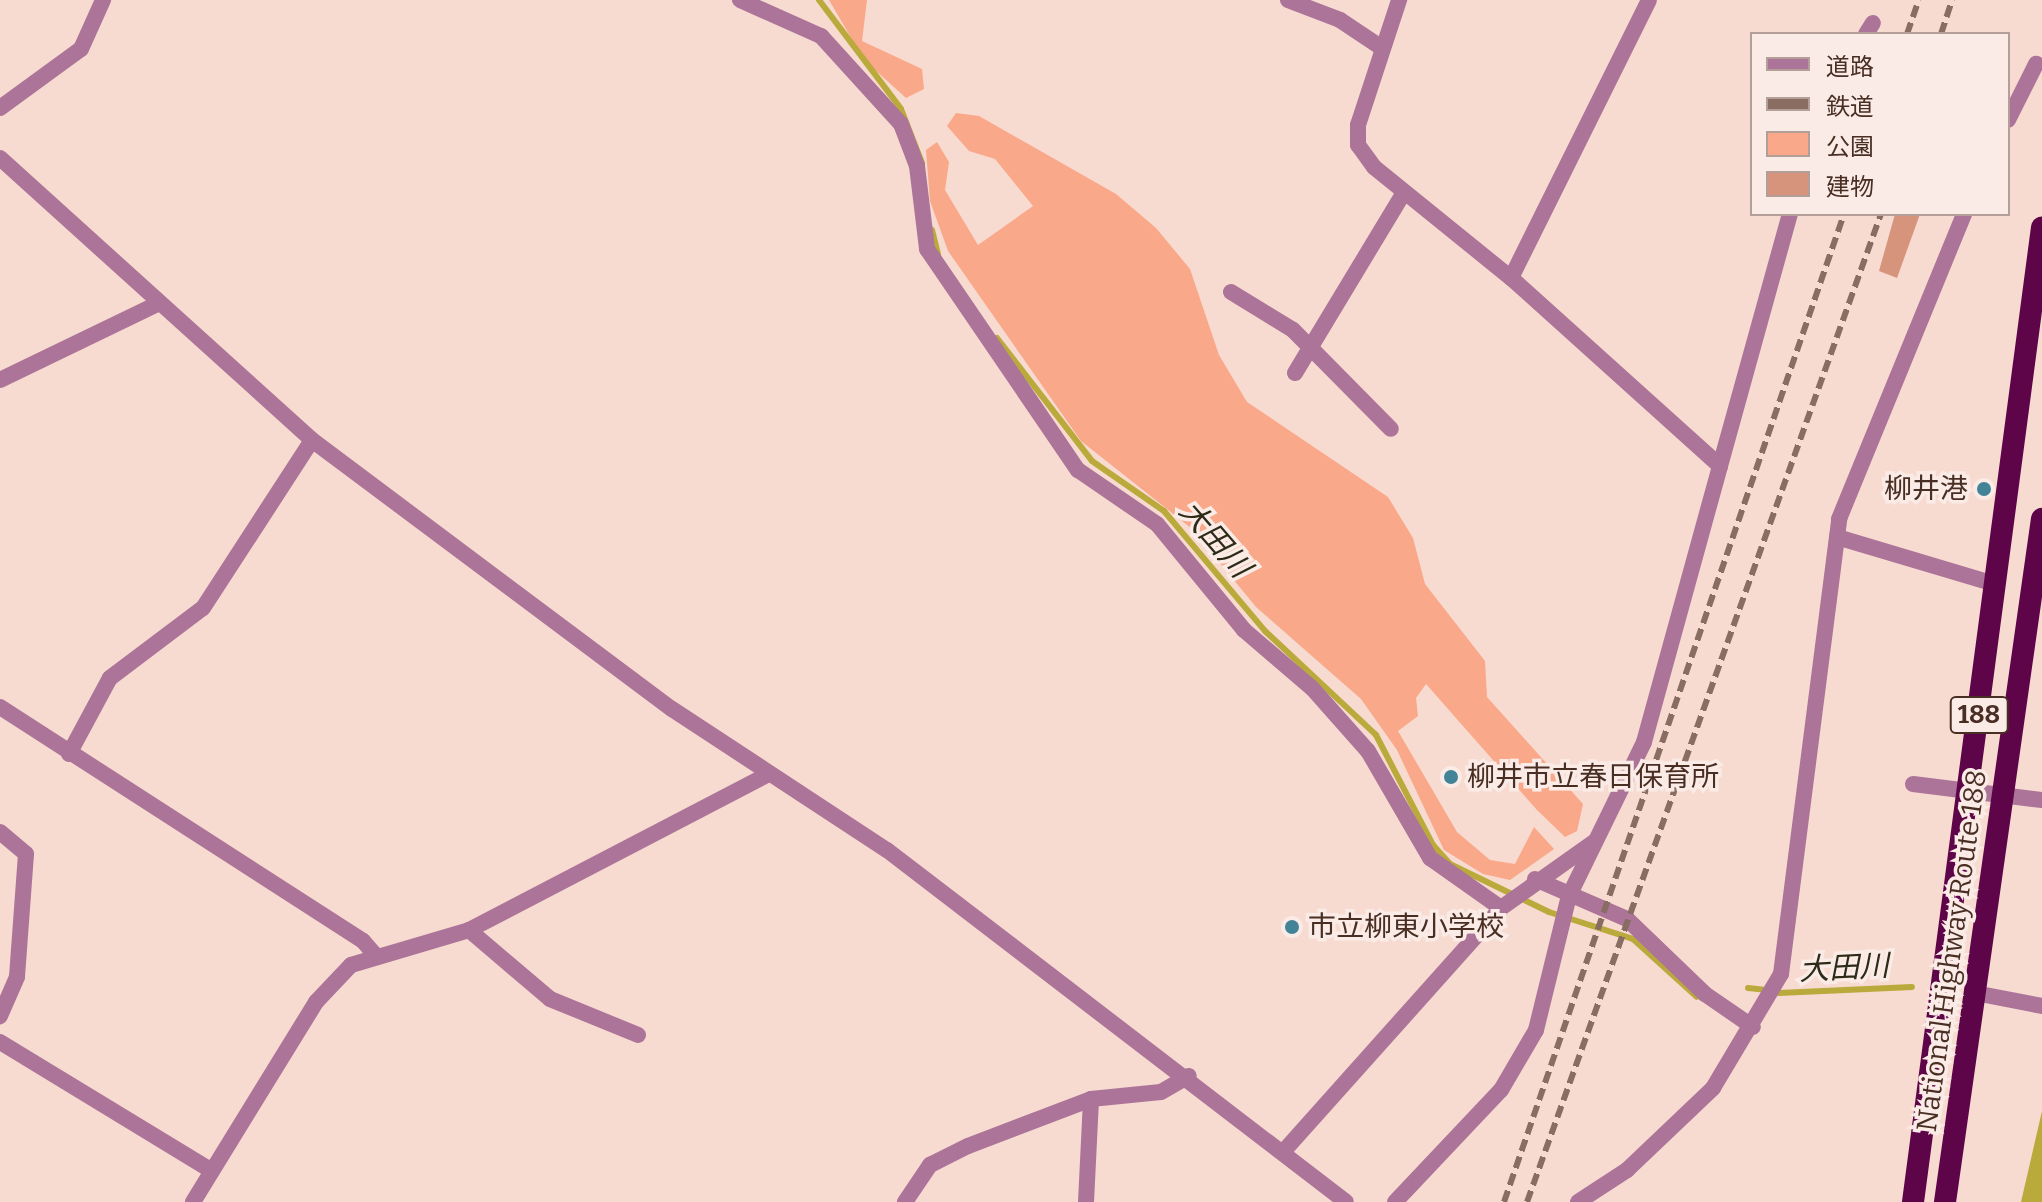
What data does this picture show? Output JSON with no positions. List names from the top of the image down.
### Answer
{
  "streets": {
    "highway": ["188", "National Highway Route 188"]
  },
  "water": ["大田川"],
  "places": ["柳井港", "柳井市立春日保育所", "市立柳東小学校"],
  "legend": [
    "道路",
    "鉄道",
    "公園",
    "建物"
  ]
}
